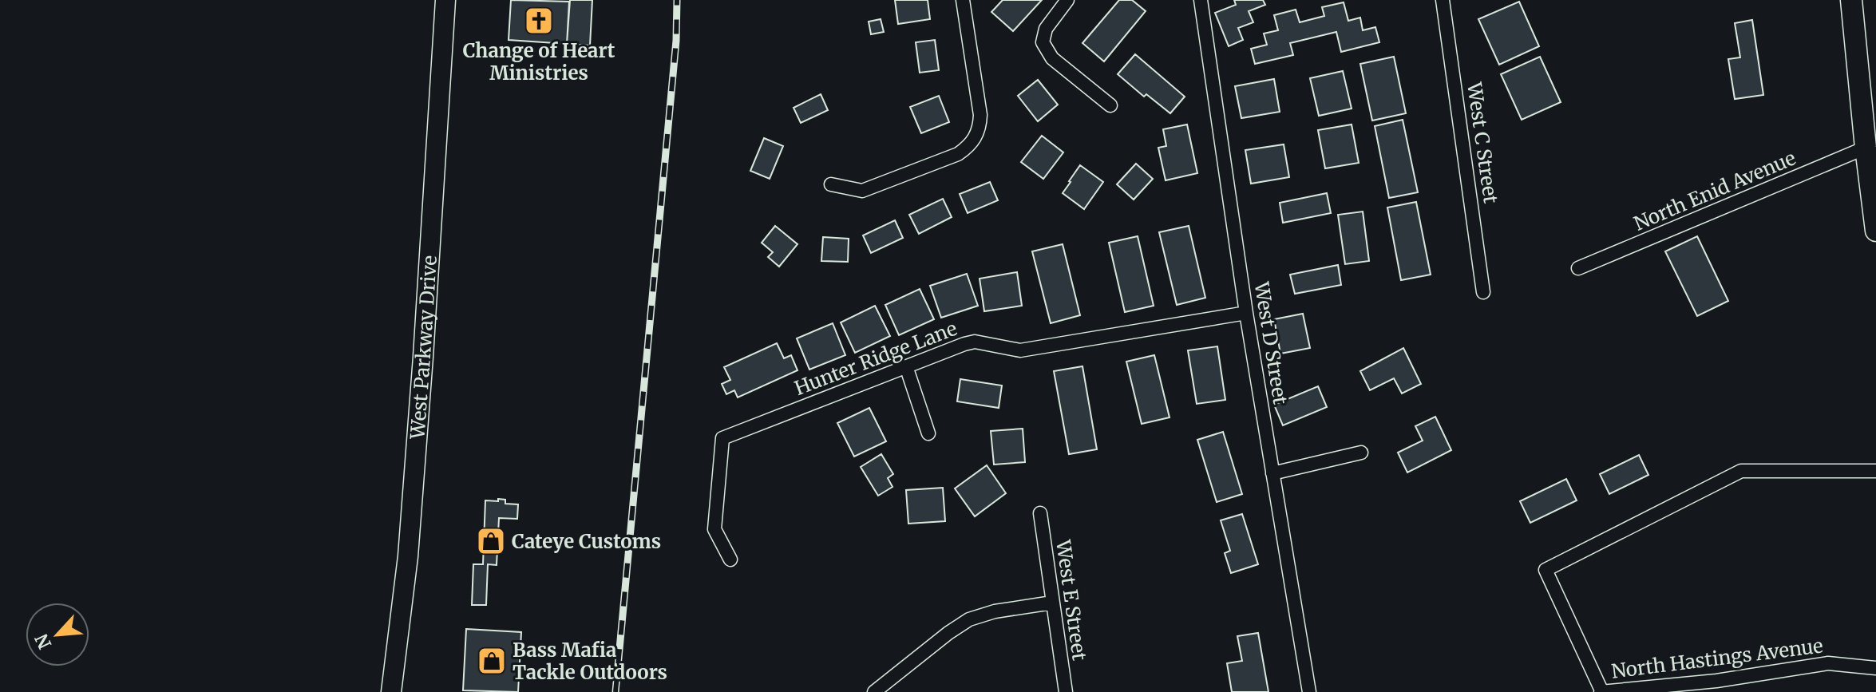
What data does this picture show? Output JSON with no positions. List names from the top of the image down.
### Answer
{
  "streets": {
    "main road": ["West Parkway Drive"],
    "street": [
      "West C Street",
      "North Enid Avenue",
      "West D Street",
      "Hunter Ridge Lane",
      "West E Street",
      "North Hastings Avenue"
    ]
  },
  "crossings": [
    ["West D Street", "Hunter Ridge Lane"]
  ],
  "places": {
    "church": ["Change of Heart Ministries"],
    "shop": ["Cateye Customs", "Bass Mafia Tackle Outdoors"]
  },
  "north": "bottom left"
}
